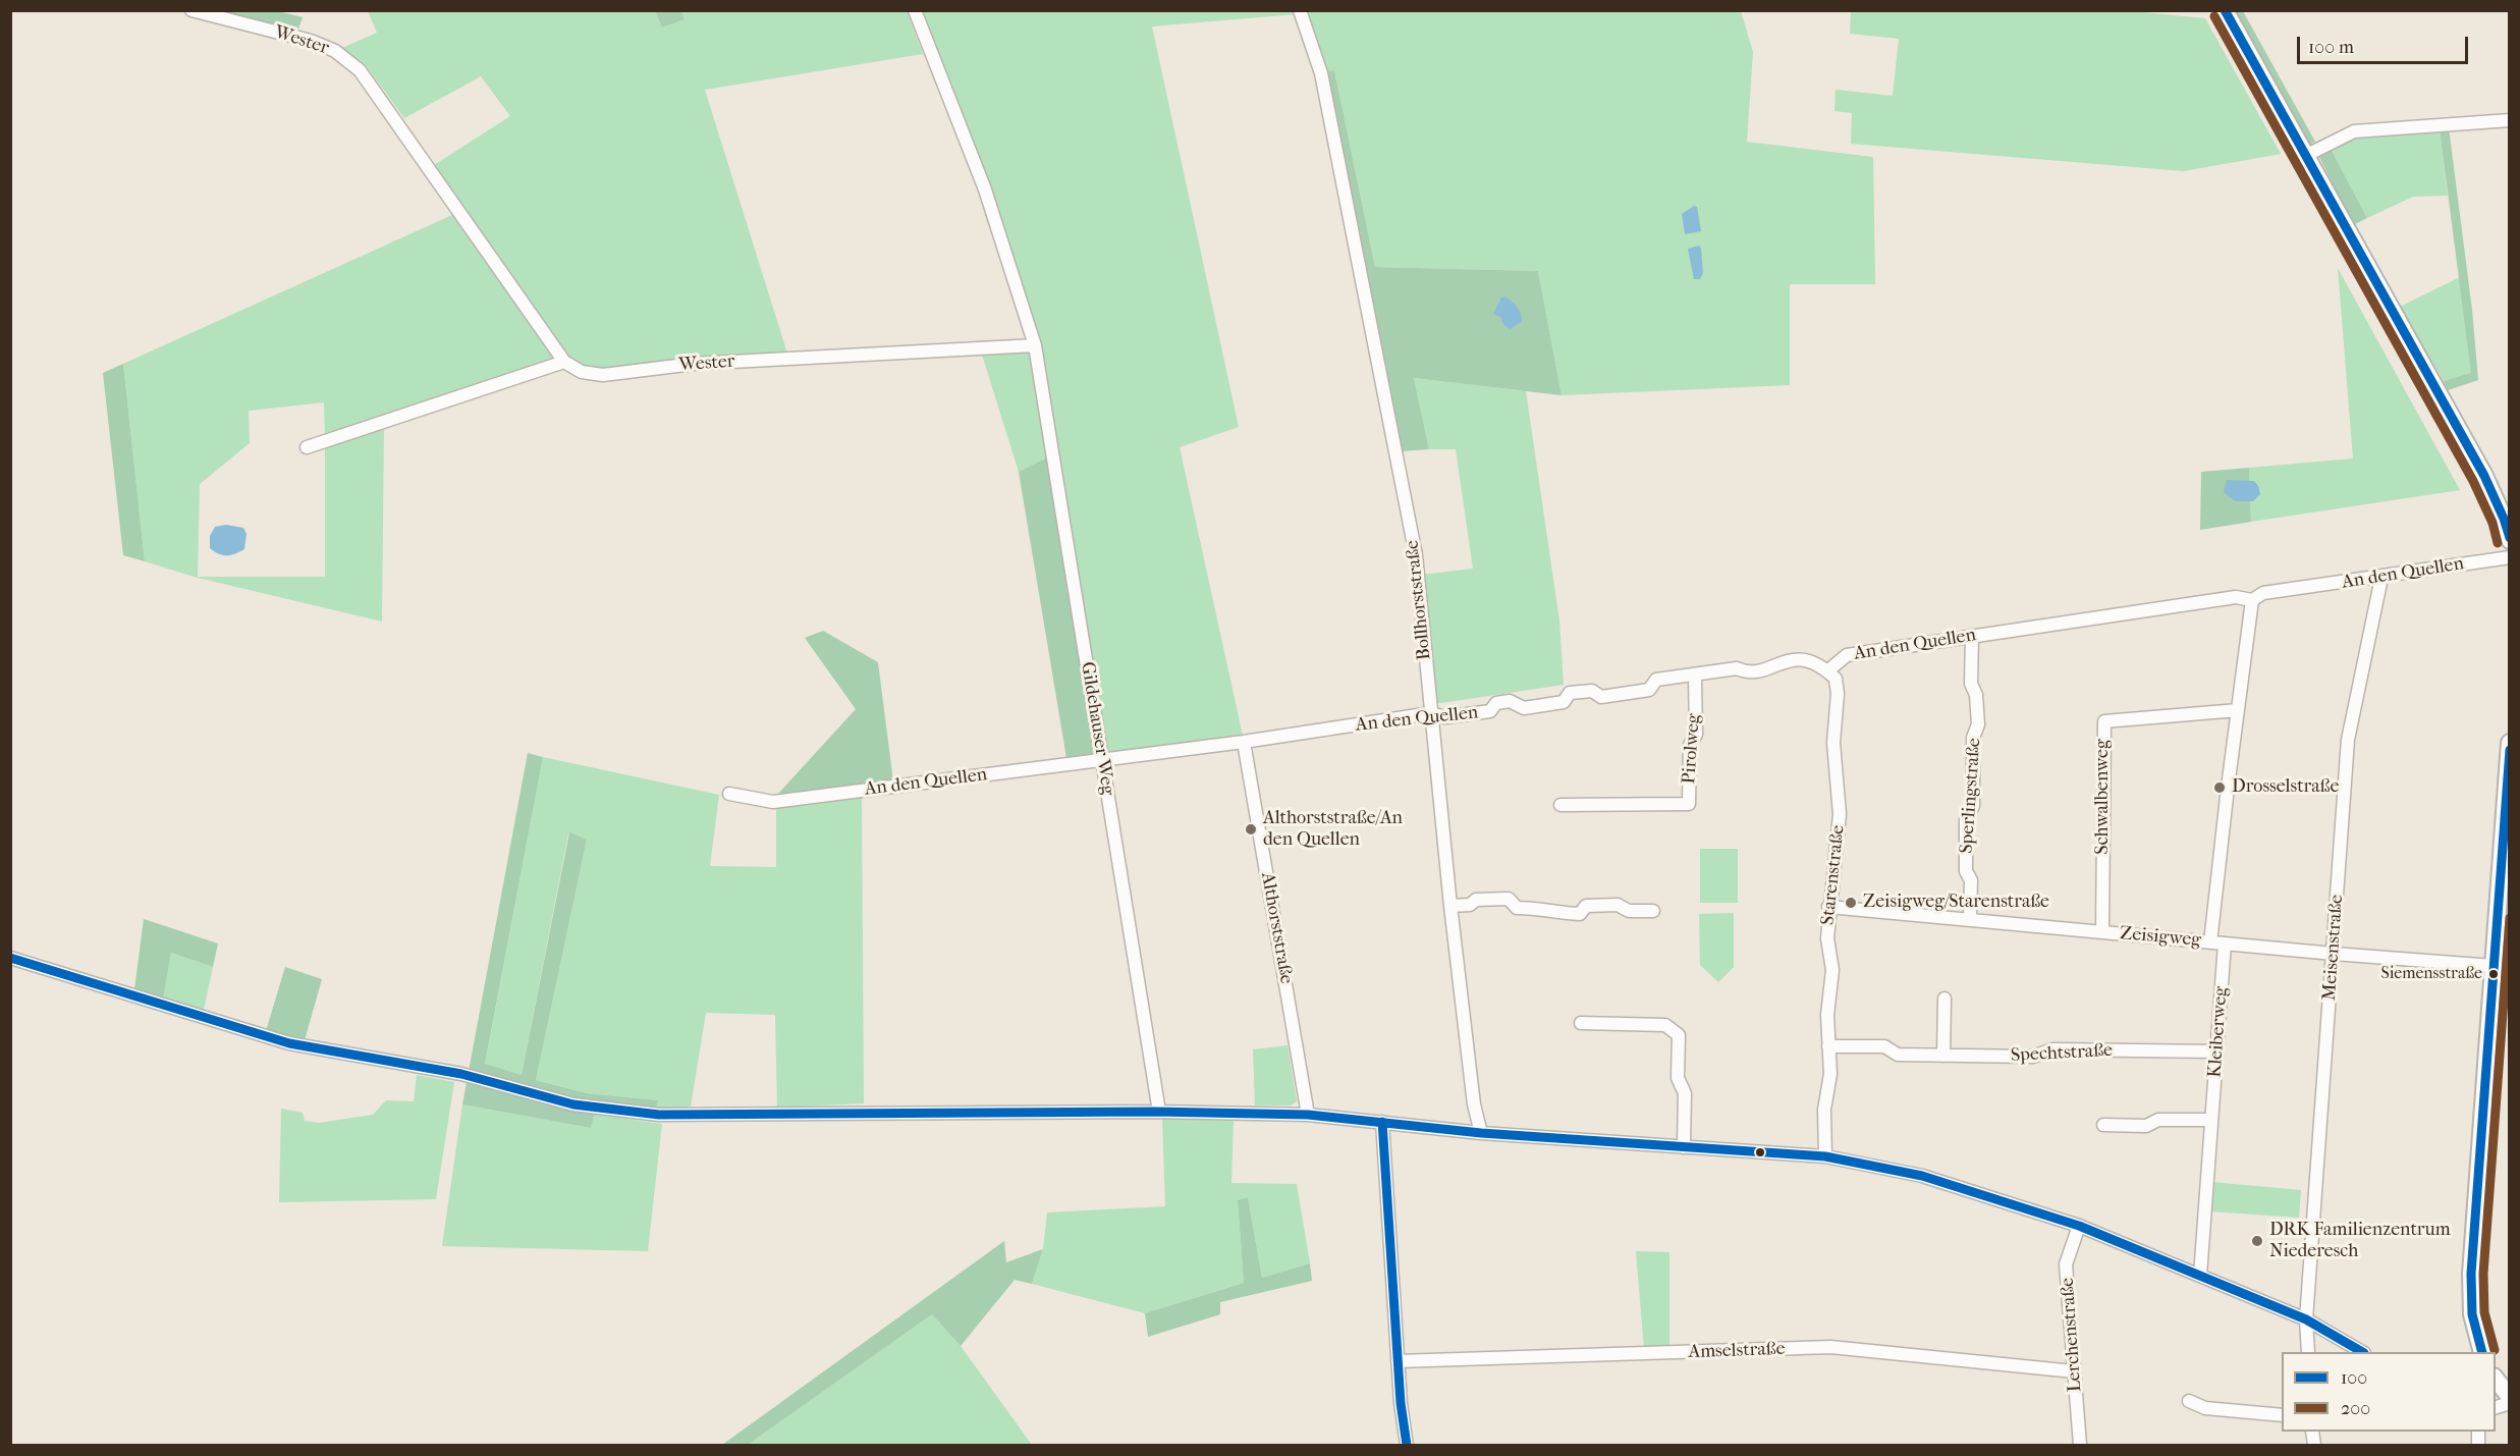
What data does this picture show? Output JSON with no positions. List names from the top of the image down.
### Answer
{
  "streets": {
    "street": [
      "Wester",
      "An den Quellen",
      "Bollhorststraße",
      "Gildehauser Weg",
      "Pirolweg",
      "Sperlingstraße",
      "Schwalbenweg",
      "Starenstraße",
      "Althorststraße",
      "Zeisigweg",
      "Meisenstraße",
      "Kleiberweg",
      "Spechtstraße",
      "Lerchenstraße",
      "Amselstraße"
    ]
  },
  "crossings": [
    ["Wester", "Gildehauser Weg"],
    ["An den Quellen", "Bollhorststraße"],
    ["An den Quellen", "Gildehauser Weg"],
    ["An den Quellen", "Pirolweg"],
    ["An den Quellen", "Sperlingstraße"],
    ["An den Quellen", "Starenstraße"],
    ["An den Quellen", "Althorststraße"],
    ["An den Quellen", "Meisenstraße"],
    ["Sperlingstraße", "Zeisigweg"],
    ["Schwalbenweg", "Zeisigweg"],
    ["Starenstraße", "Zeisigweg"],
    ["Starenstraße", "Spechtstraße"],
    ["Zeisigweg", "Meisenstraße"],
    ["Zeisigweg", "Kleiberweg"],
    ["Kleiberweg", "Spechtstraße"],
    ["Lerchenstraße", "Amselstraße"]
  ],
  "places": [
    "Drosselstraße",
    "Althorststraße/An den Quellen",
    "Zeisigweg/Starenstraße",
    "Siemensstraße",
    "DRK Familienzentrum Niederesch"
  ],
  "lines": ["transit line 100", "transit line 200"],
  "legend": ["100", "200"],
  "scale_bar": "100 m"
}
